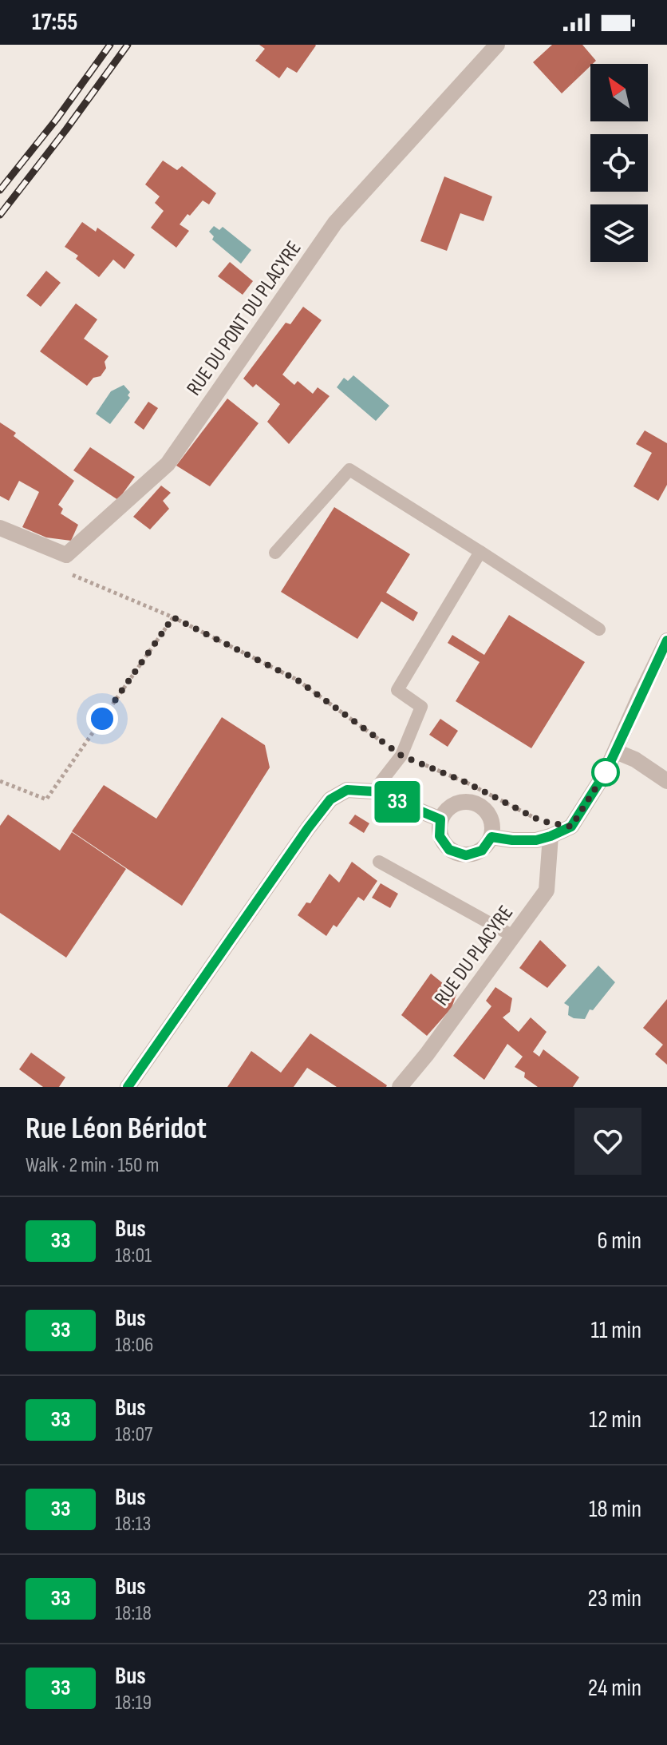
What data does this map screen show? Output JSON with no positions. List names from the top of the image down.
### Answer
{
  "streets": {
    "street": ["RUE DU PONT DU PLACYRE", "RUE DU PLACYRE"]
  },
  "lines": ["bus line 33"],
  "north": "top left",
  "page": {
    "status": "17:55",
    "on_map": "33",
    "heading": ["Rue Léon Béridot", "Walk · 2 min · 150 m"],
    "list": [
      {
        "mark": "33",
        "name": "Bus",
        "note": "18:01",
        "value": "6 min"
      },
      {
        "mark": "33",
        "name": "Bus",
        "note": "18:06",
        "value": "11 min"
      },
      {
        "mark": "33",
        "name": "Bus",
        "note": "18:07",
        "value": "12 min"
      },
      {
        "mark": "33",
        "name": "Bus",
        "note": "18:13",
        "value": "18 min"
      },
      {
        "mark": "33",
        "name": "Bus",
        "note": "18:18",
        "value": "23 min"
      },
      {
        "mark": "33",
        "name": "Bus",
        "note": "18:19",
        "value": "24 min"
      }
    ]
  }
}
